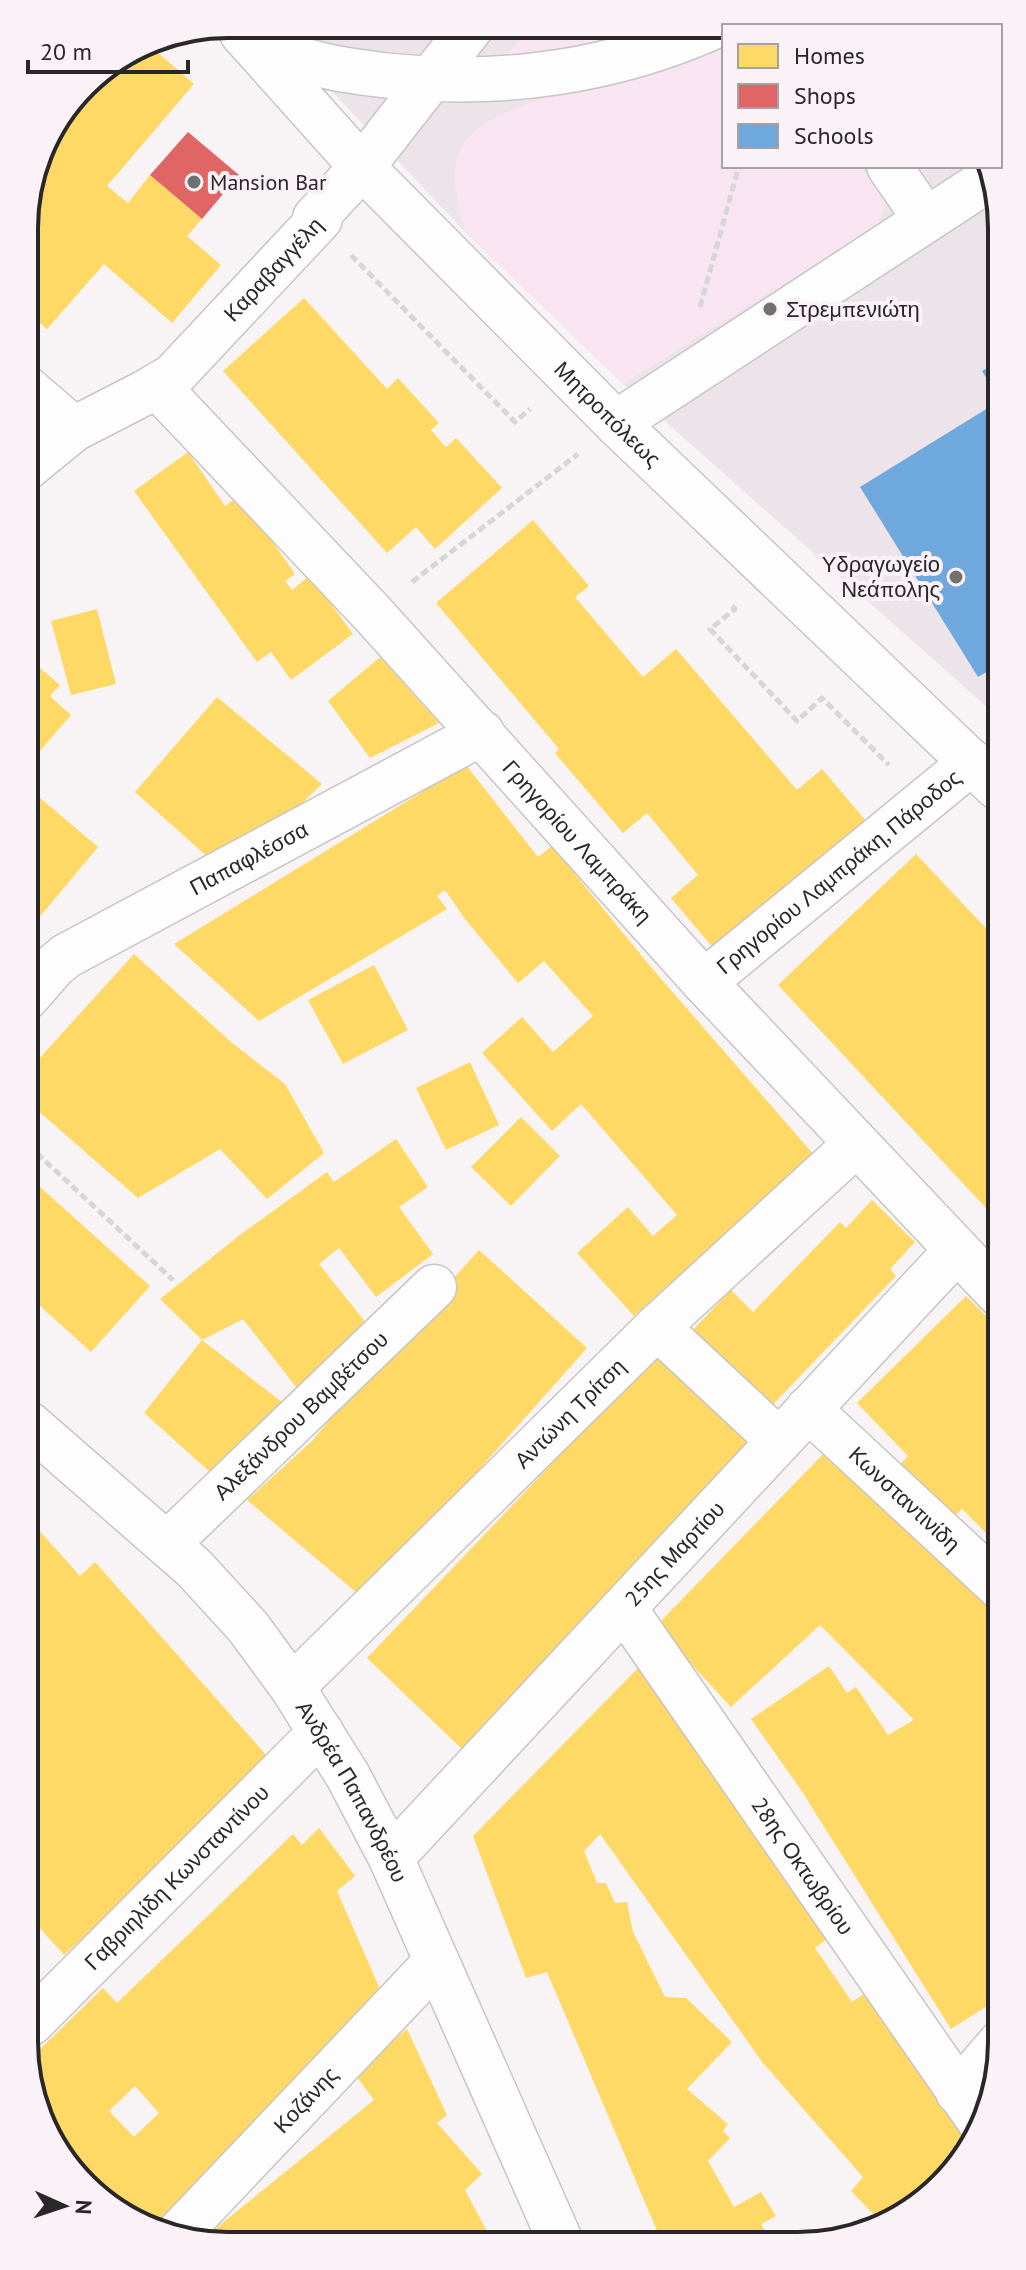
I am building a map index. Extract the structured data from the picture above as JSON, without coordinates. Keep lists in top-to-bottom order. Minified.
{"streets":{"street":["Καραβαγγέλη","Μητροπόλεως","Γρηγορίου Λαμπράκη","Παπαφλέσσα","Γρηγορίου Λαμπράκη, Πάροδος","Αντώνη Τρίτση","Αλεξάνδρου Βαμβέτσου","Κωνσταντινίδη","25ης Μαρτίου","Ανδρέα Παπανδρέου","28ης Οκτωβρίου","Γαβριηλίδη Κωνσταντίνου","Κοζάνης"]},"crossings":[["Καραβαγγέλη","Μητροπόλεως"],["Καραβαγγέλη","Γρηγορίου Λαμπράκη"],["Μητροπόλεως","Γρηγορίου Λαμπράκη, Πάροδος"],["Γρηγορίου Λαμπράκη","Παπαφλέσσα"],["Γρηγορίου Λαμπράκη","Γρηγορίου Λαμπράκη, Πάροδος"],["Γρηγορίου Λαμπράκη","Αντώνη Τρίτση"],["Γρηγορίου Λαμπράκη","25ης Μαρτίου"],["Αντώνη Τρίτση","Ανδρέα Παπανδρέου"],["Αλεξάνδρου Βαμβέτσου","Ανδρέα Παπανδρέου"],["Κωνσταντινίδη","25ης Μαρτίου"],["25ης Μαρτίου","Ανδρέα Παπανδρέου"],["25ης Μαρτίου","28ης Οκτωβρίου"],["Ανδρέα Παπανδρέου","Γαβριηλίδη Κωνσταντίνου"],["Ανδρέα Παπανδρέου","Κοζάνης"]],"places":["Mansion Bar","Στρεμπενιώτη","Υδραγωγείο Νεάπολης"],"legend":["Homes","Shops","Schools"],"scale_bar":"20 m","north":"right"}
